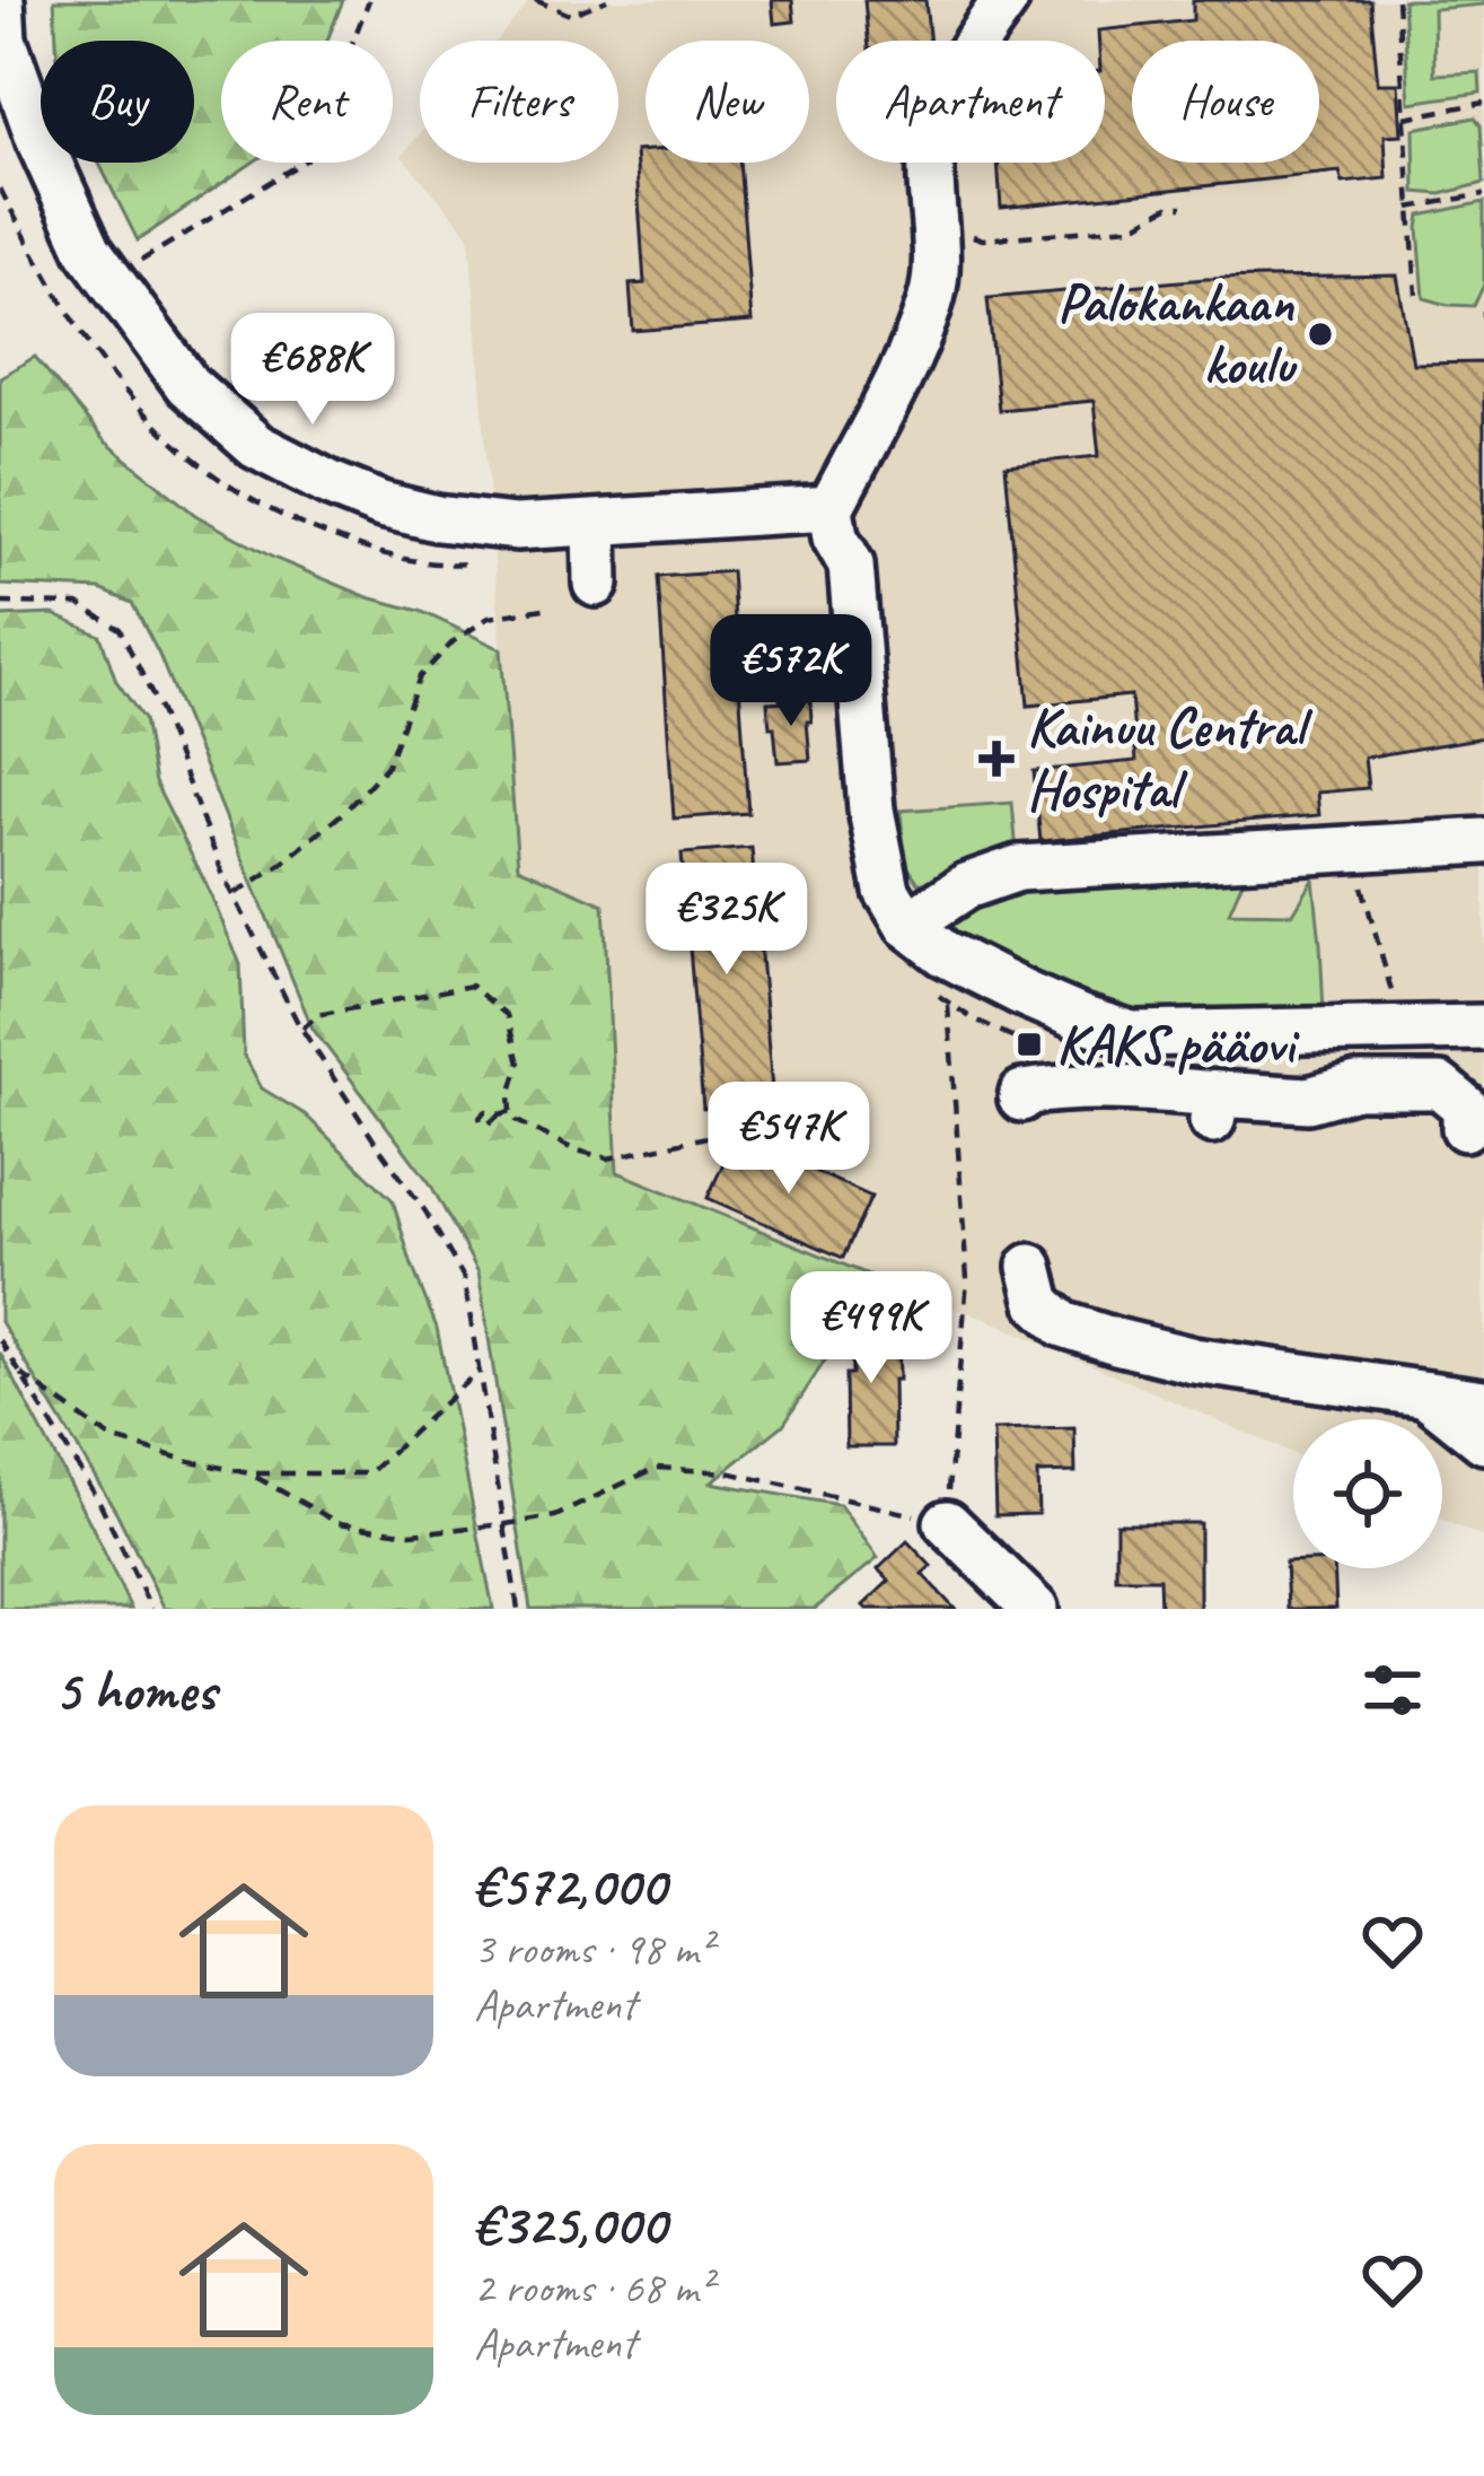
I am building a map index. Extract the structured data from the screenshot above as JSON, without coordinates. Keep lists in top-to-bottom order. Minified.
{"places":{"other":["Palokankaan koulu"],"health":["Kainuu Central Hospital"],"transit":["KAKS pääovi"]},"page":{"chip":["Buy","Rent","Filters","New","Apartment","House"],"price":["€688K","€572K","€325K","€547K","€499K"],"heading":"5 homes","list":[{"name":"€572,000","note":"3 rooms · 98 m² · Apartment"},{"name":"€325,000","note":"2 rooms · 68 m² · Apartment"}]}}
